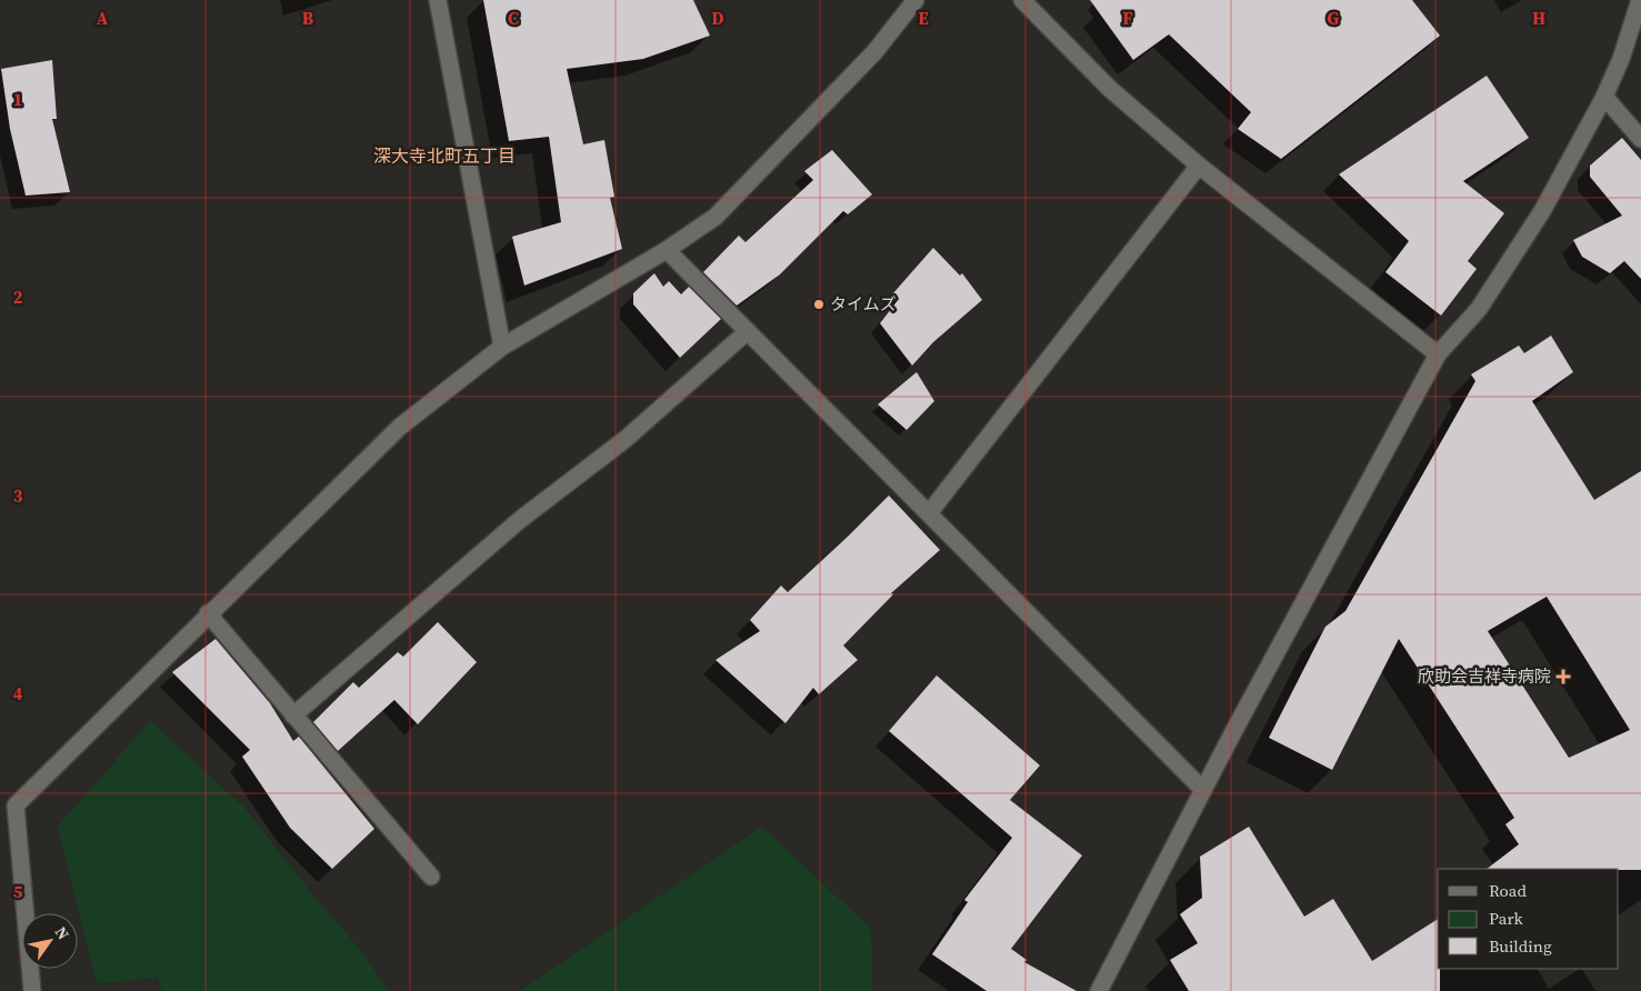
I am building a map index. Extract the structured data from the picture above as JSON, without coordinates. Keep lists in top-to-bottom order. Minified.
{"districts":["深大寺北町五丁目"],"places":{"other":["タイムズ"],"health":["欣助会吉祥寺病院"]},"legend":["Road","Park","Building"],"north":"top right","grid":{"columns":["A","B","C","D","E","F","G","H"],"rows":["1","2","3","4","5"]}}
